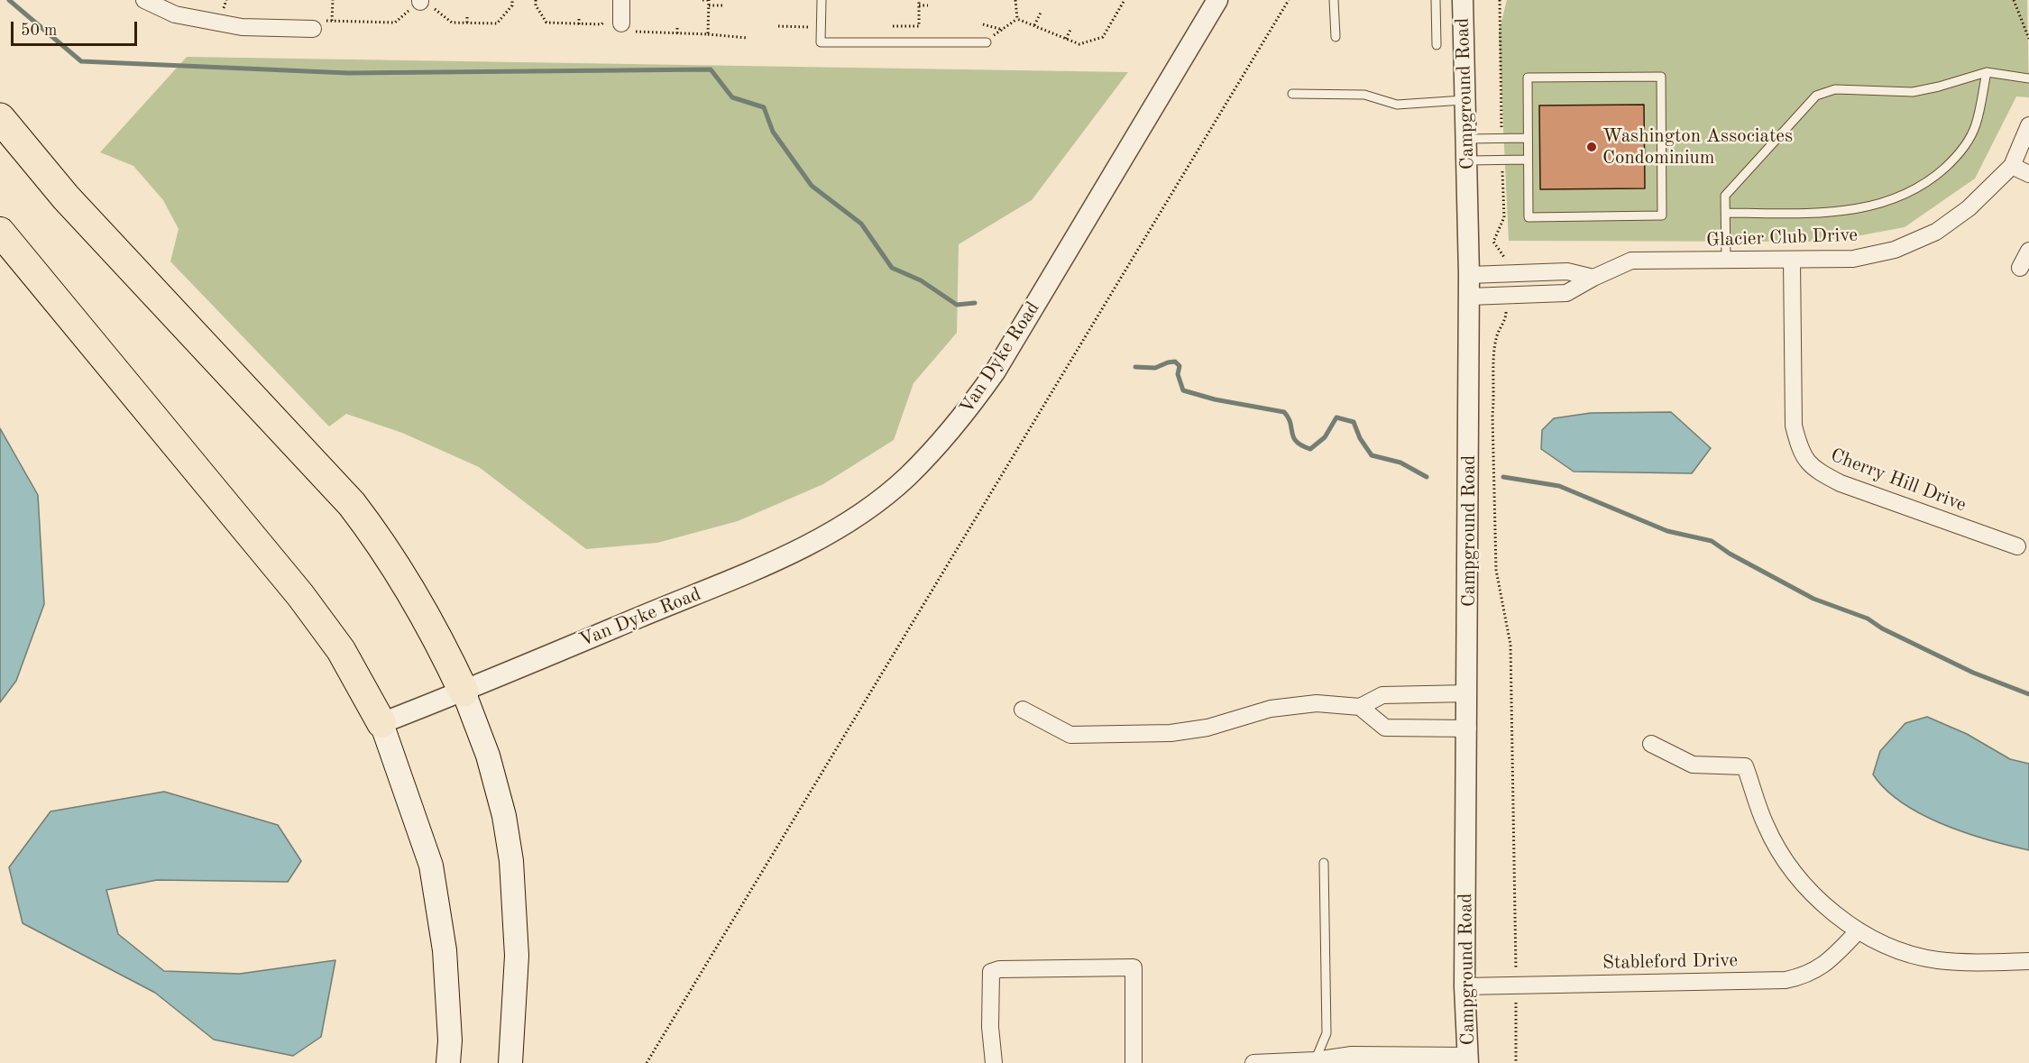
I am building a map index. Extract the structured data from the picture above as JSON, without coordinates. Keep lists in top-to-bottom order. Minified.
{"streets":{"street":["Campground Road","Glacier Club Drive","Van Dyke Road","Cherry Hill Drive","Stableford Drive"]},"crossings":[["Campground Road","Glacier Club Drive"],["Campground Road","Stableford Drive"],["Glacier Club Drive","Cherry Hill Drive"]],"places":["Washington Associates Condominium"],"scale_bar":"50 m"}
